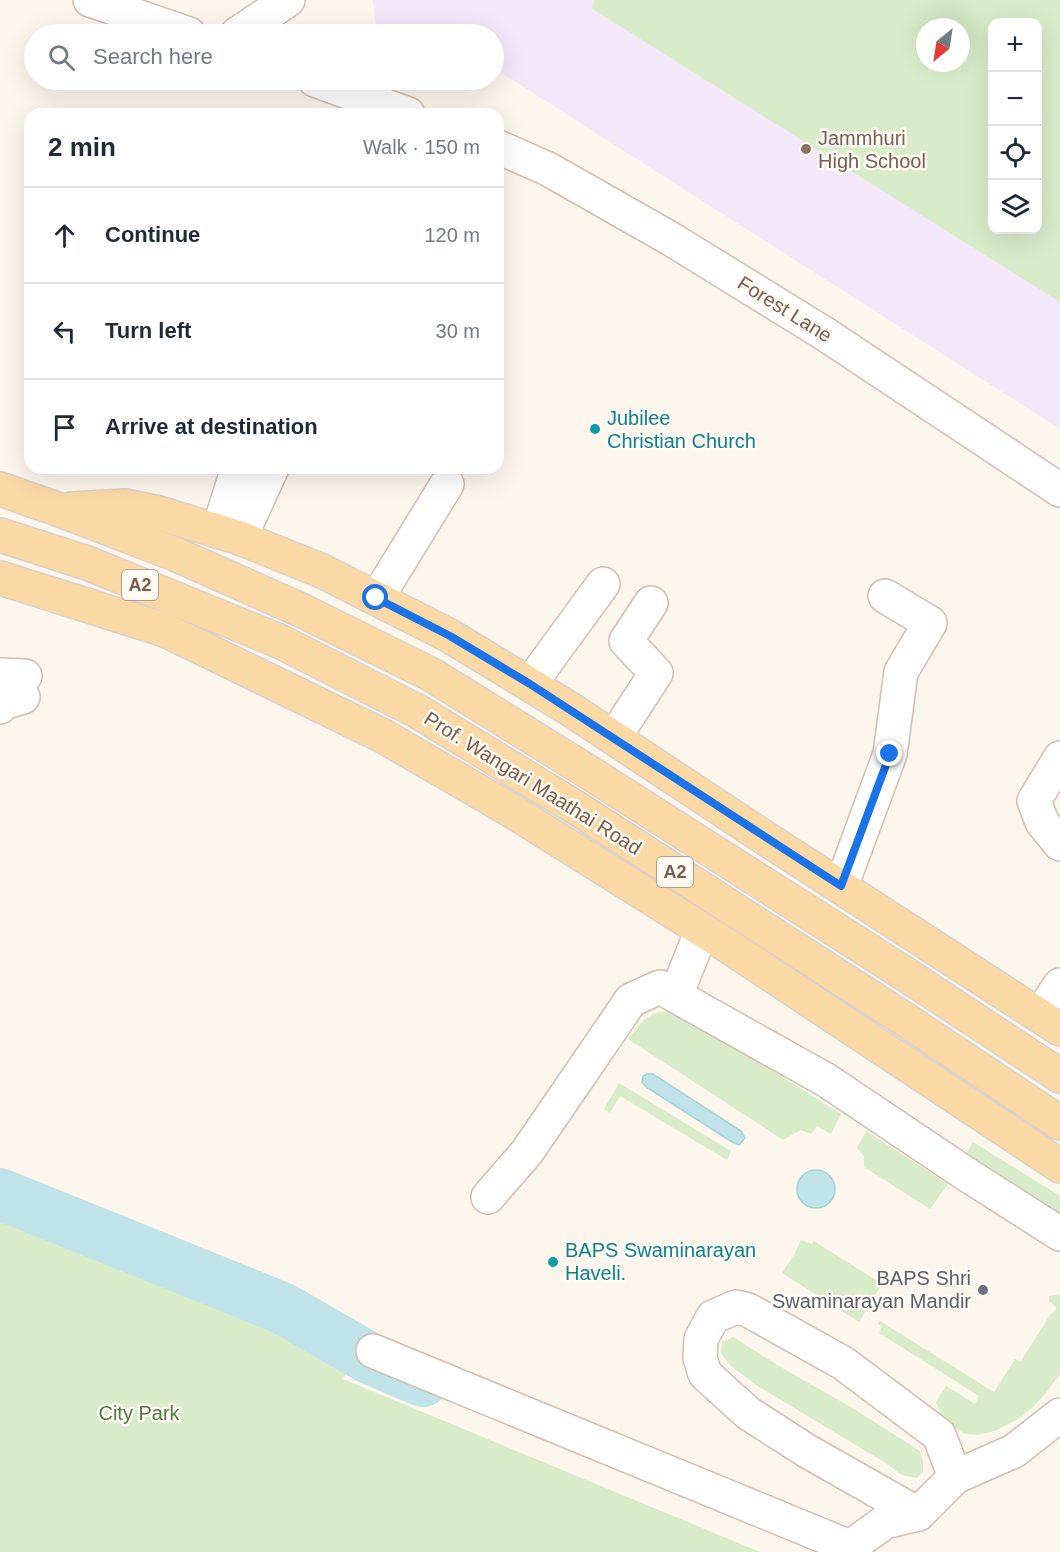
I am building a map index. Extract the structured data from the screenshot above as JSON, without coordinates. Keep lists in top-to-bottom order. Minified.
{"streets":{"main road":["A2","Prof. Wangari Maathai Road"],"street":["Forest Lane"]},"parks":["City Park"],"places":["Jammhuri High School","Jubilee Christian Church","BAPS Swaminarayan Haveli.","BAPS Shri Swaminarayan Mandir"],"north":"bottom left","page":{"map_buttons":["+","−"],"search":"Search here","heading":["2 min","Walk · 150 m"],"list":[["Continue","120 m"],["Turn left","30 m"],"Arrive at destination"]}}
